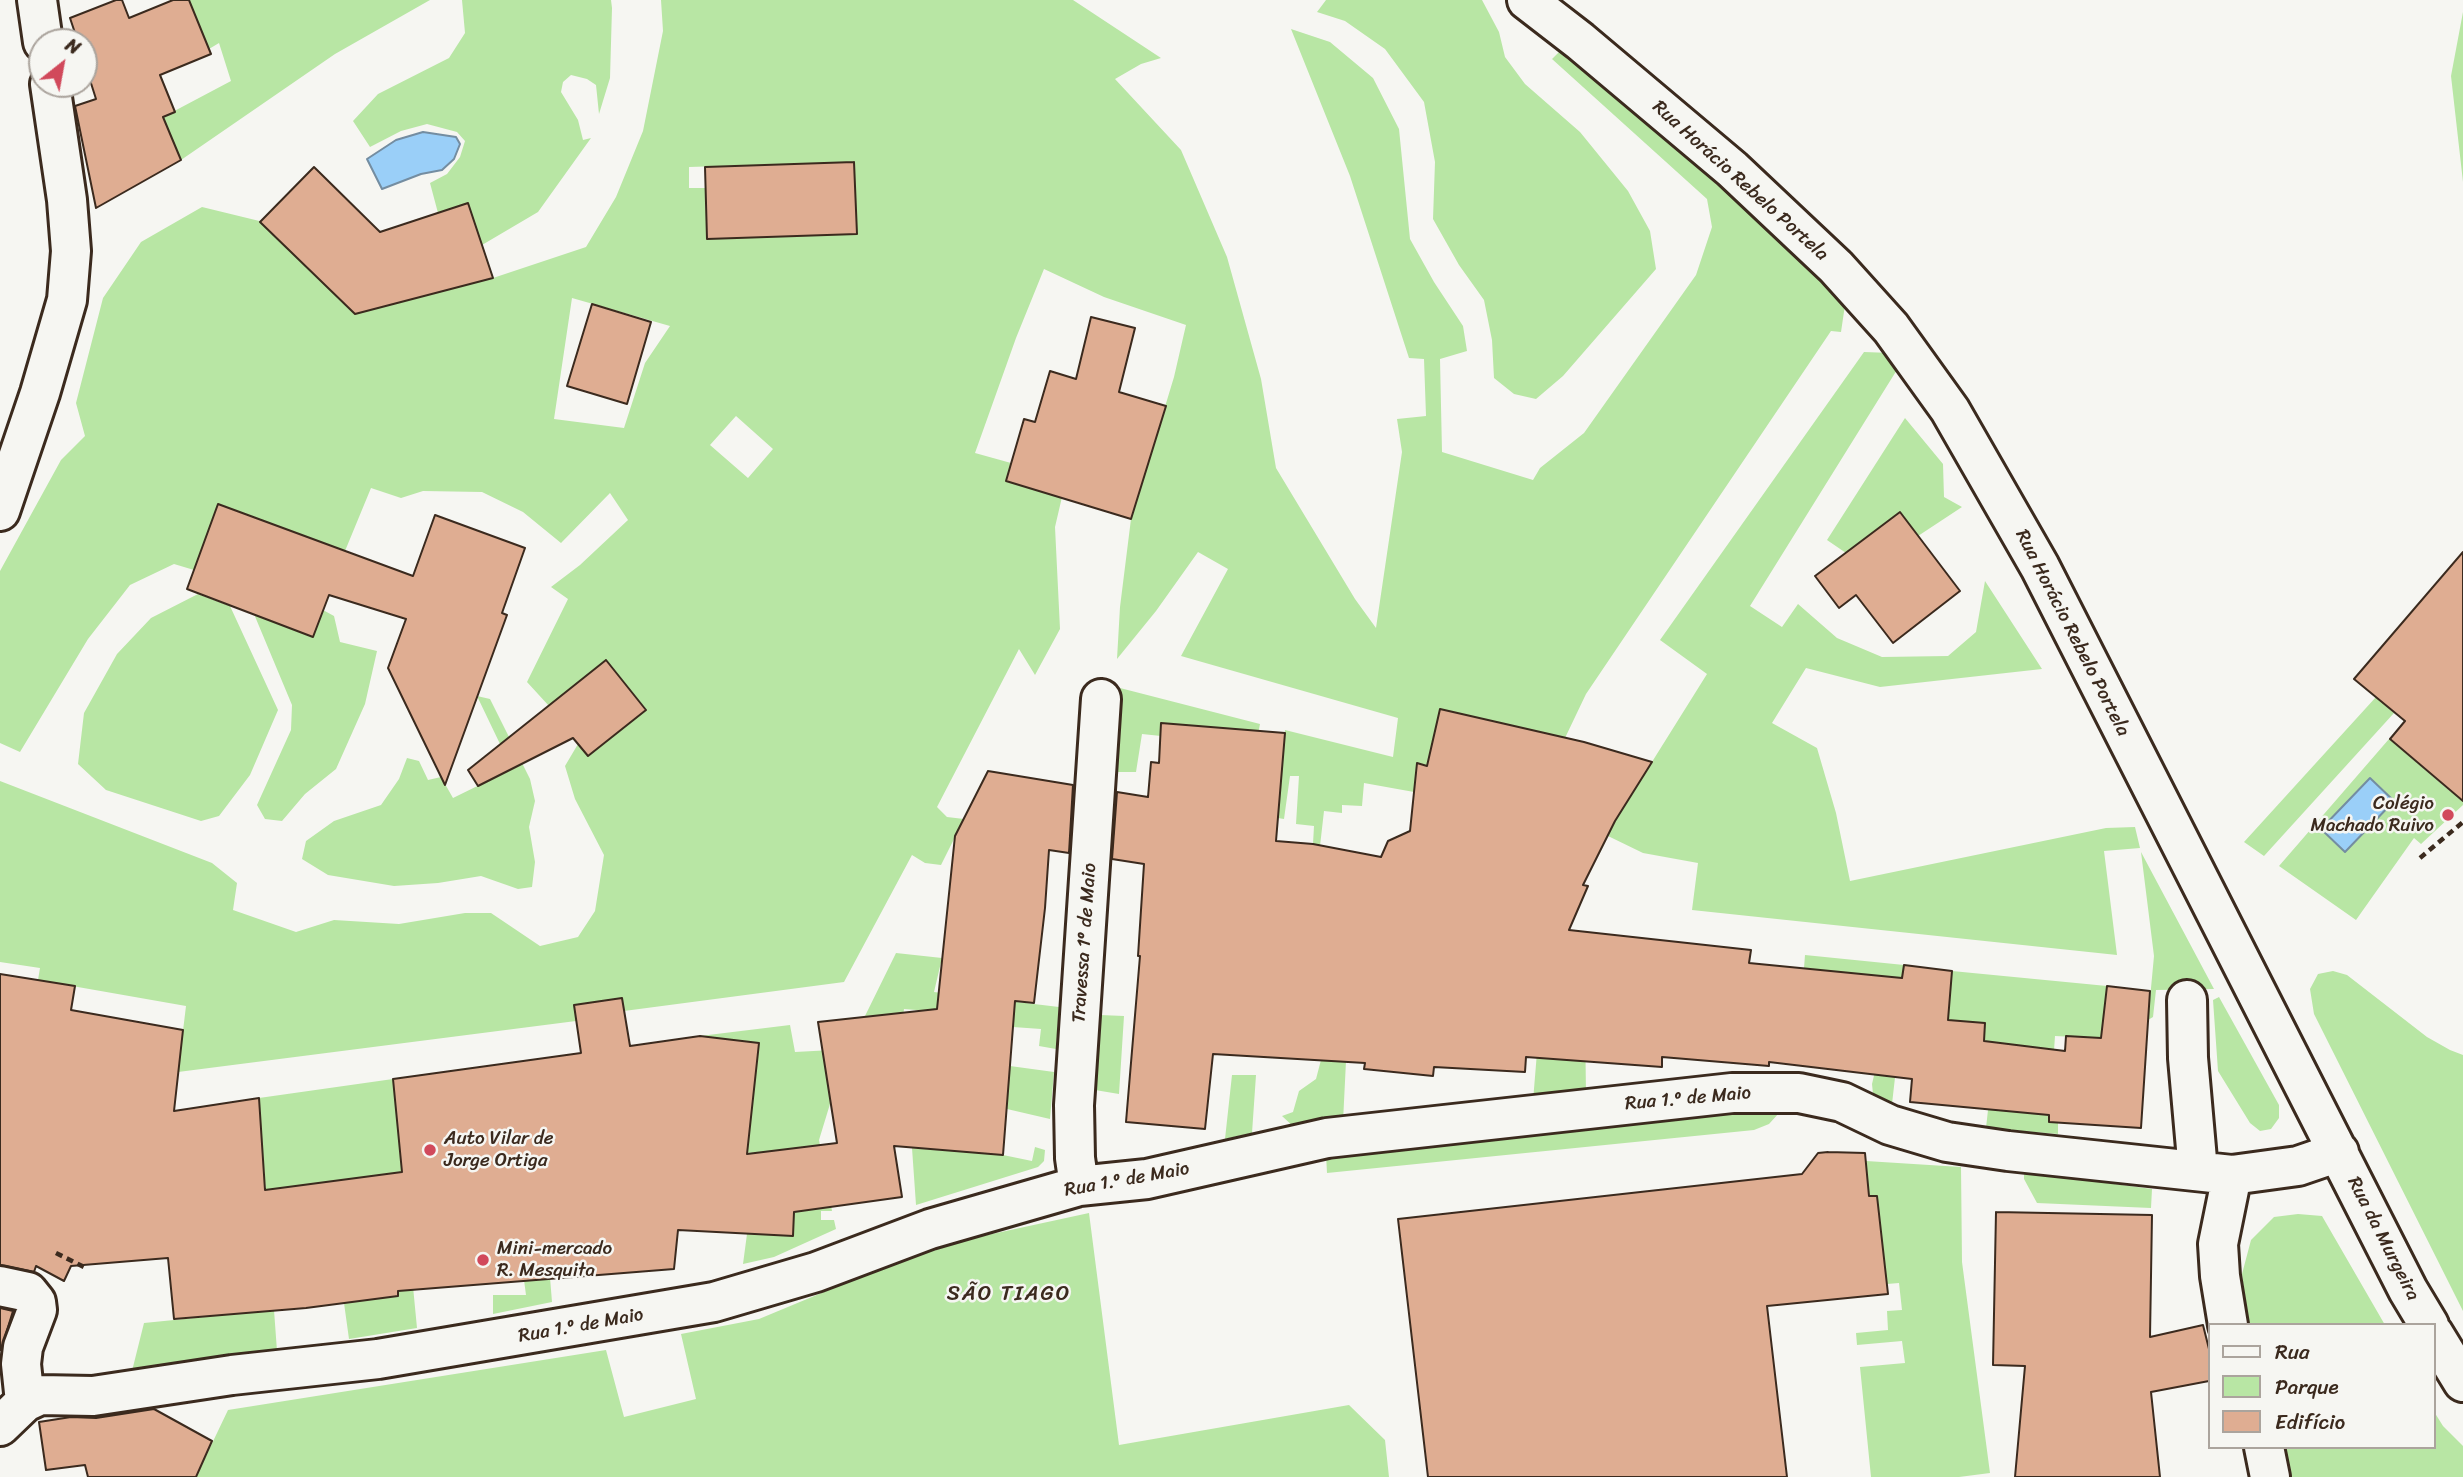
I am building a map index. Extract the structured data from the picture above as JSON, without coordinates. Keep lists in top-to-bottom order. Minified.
{"streets":{"street":["Rua Horácio Rebelo Portela","Travessa 1º de Maio","Rua 1.º de Maio","Rua da Murgeira"]},"crossings":[["Rua Horácio Rebelo Portela","Rua da Murgeira"],["Travessa 1º de Maio","Rua 1.º de Maio"]],"districts":["SÃO TIAGO"],"places":["Colégio Machado Ruivo","Auto Vilar de Jorge Ortiga","Mini-mercado R. Mesquita"],"legend":["Rua","Parque","Edifício"],"north":"top right"}
